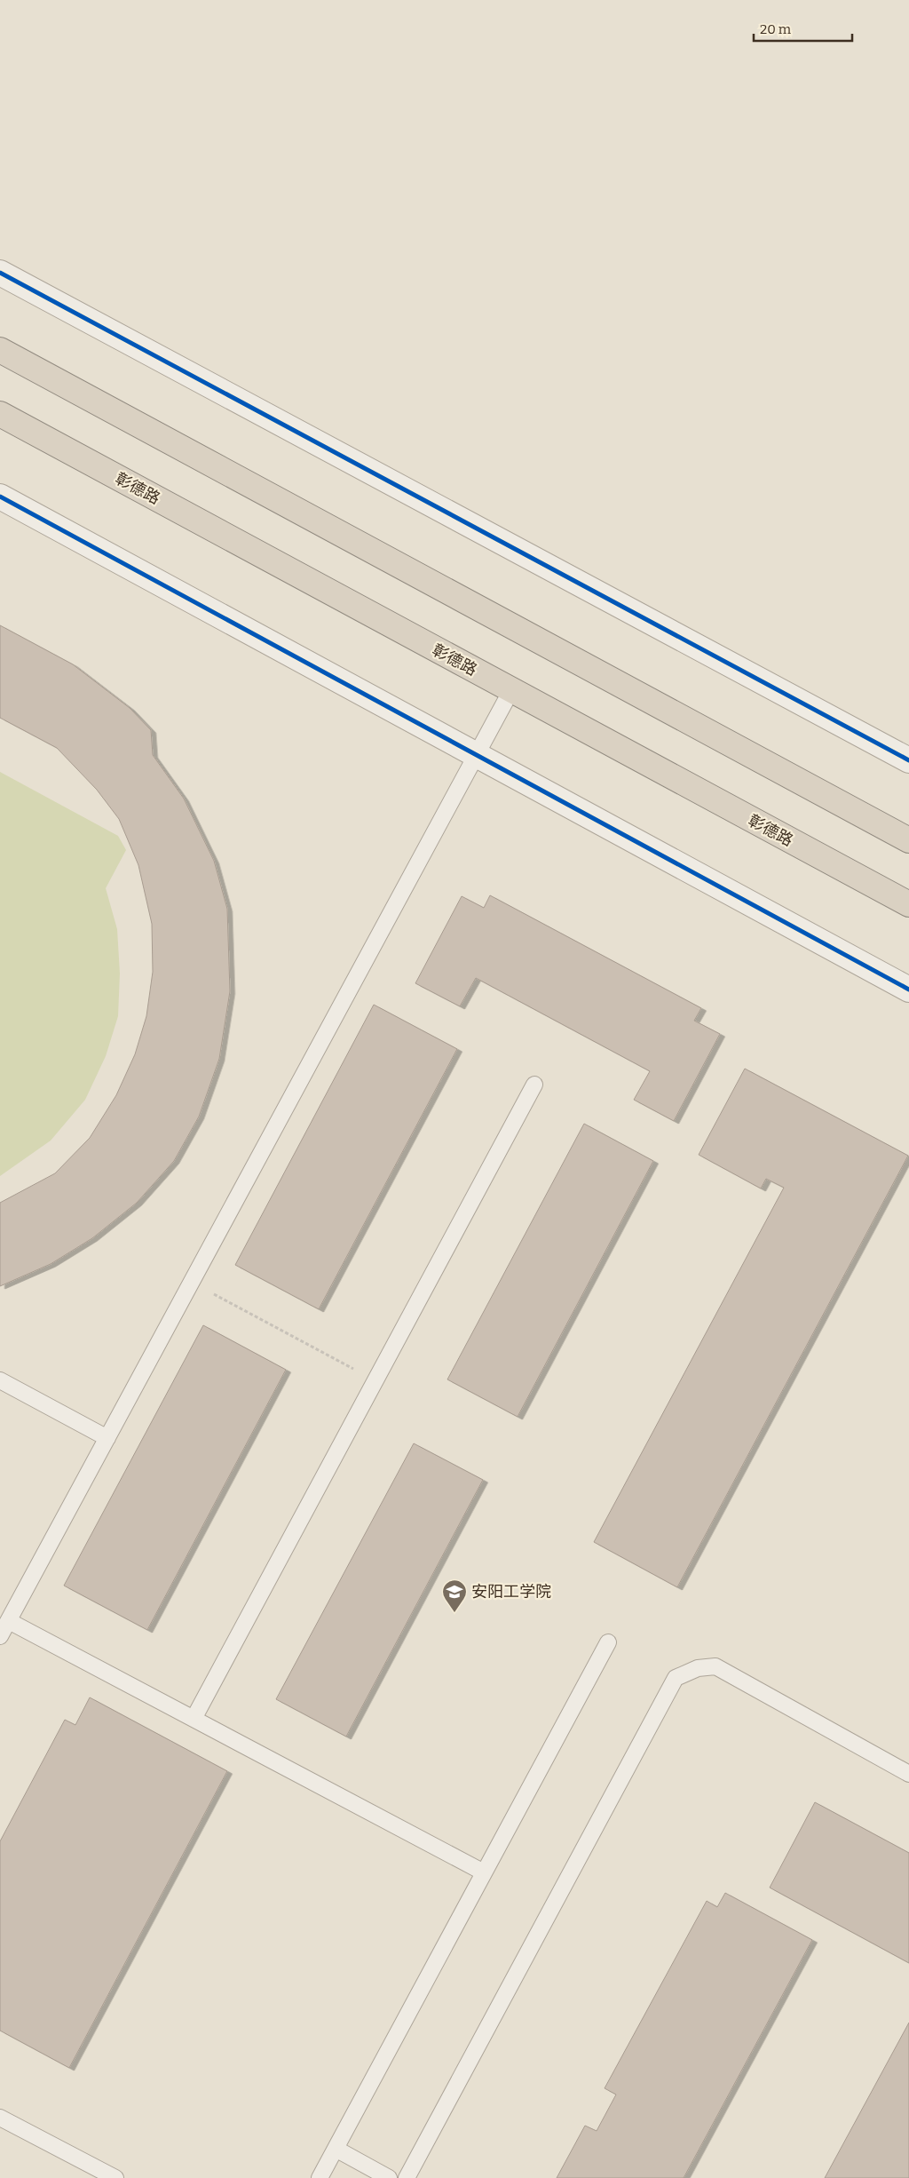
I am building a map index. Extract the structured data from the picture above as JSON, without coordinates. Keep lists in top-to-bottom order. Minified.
{"streets":{"highway":["彰德路"]},"places":{"school or university":["安阳工学院"]},"scale_bar":"20 m"}
